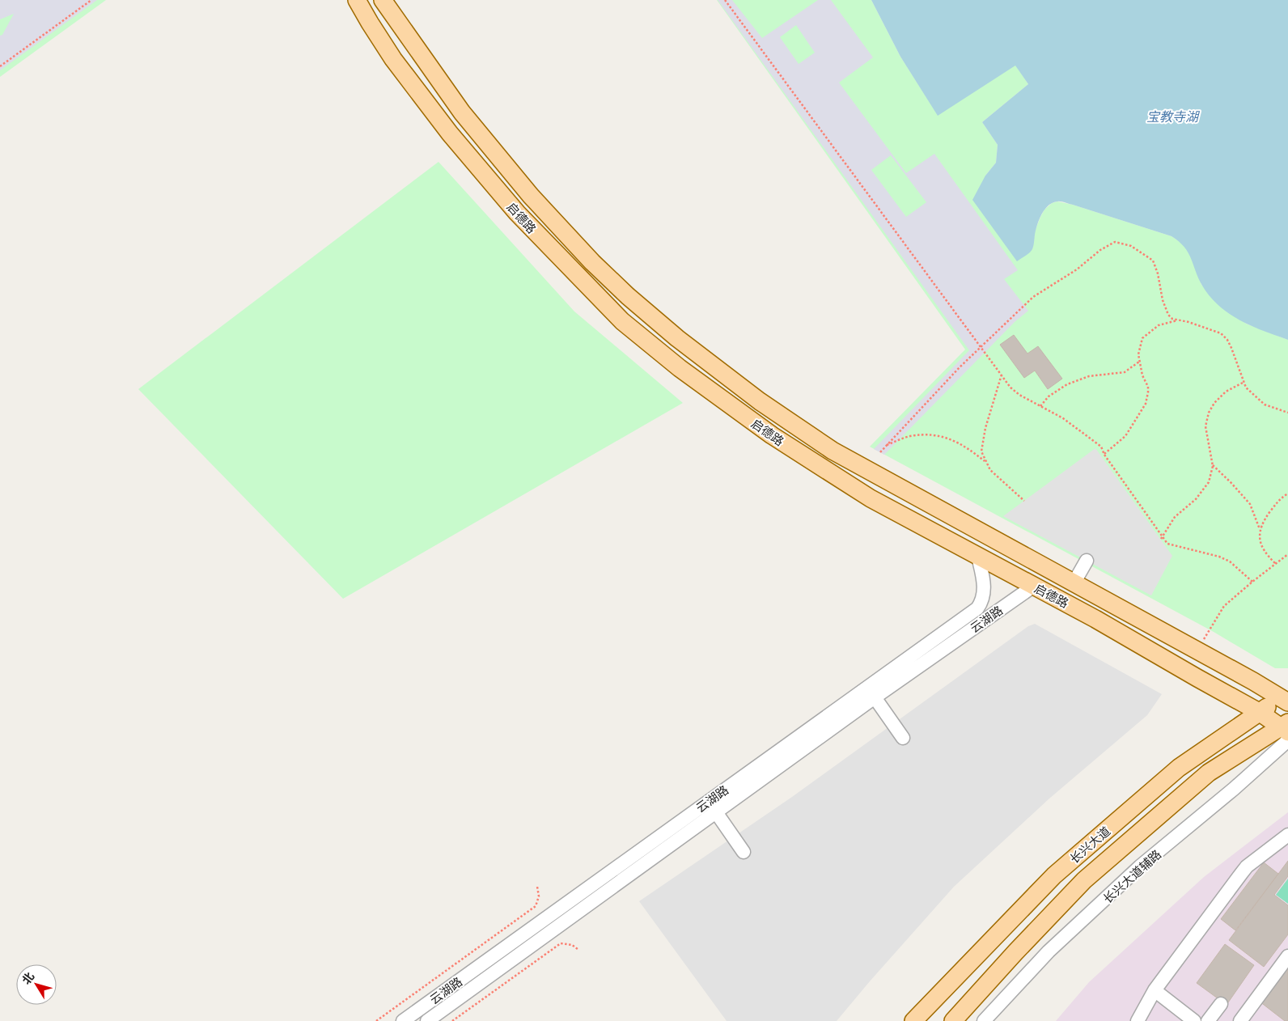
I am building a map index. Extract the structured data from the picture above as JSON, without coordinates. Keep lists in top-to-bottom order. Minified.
{"streets":{"main road":["启德路","长兴大道"],"street":["云湖路","长兴大道辅路"]},"crossings":[["启德路","云湖路"],["启德路","长兴大道"],["启德路","长兴大道辅路"],["长兴大道","长兴大道辅路"]],"water":["宝教寺湖"],"north":"top left"}
